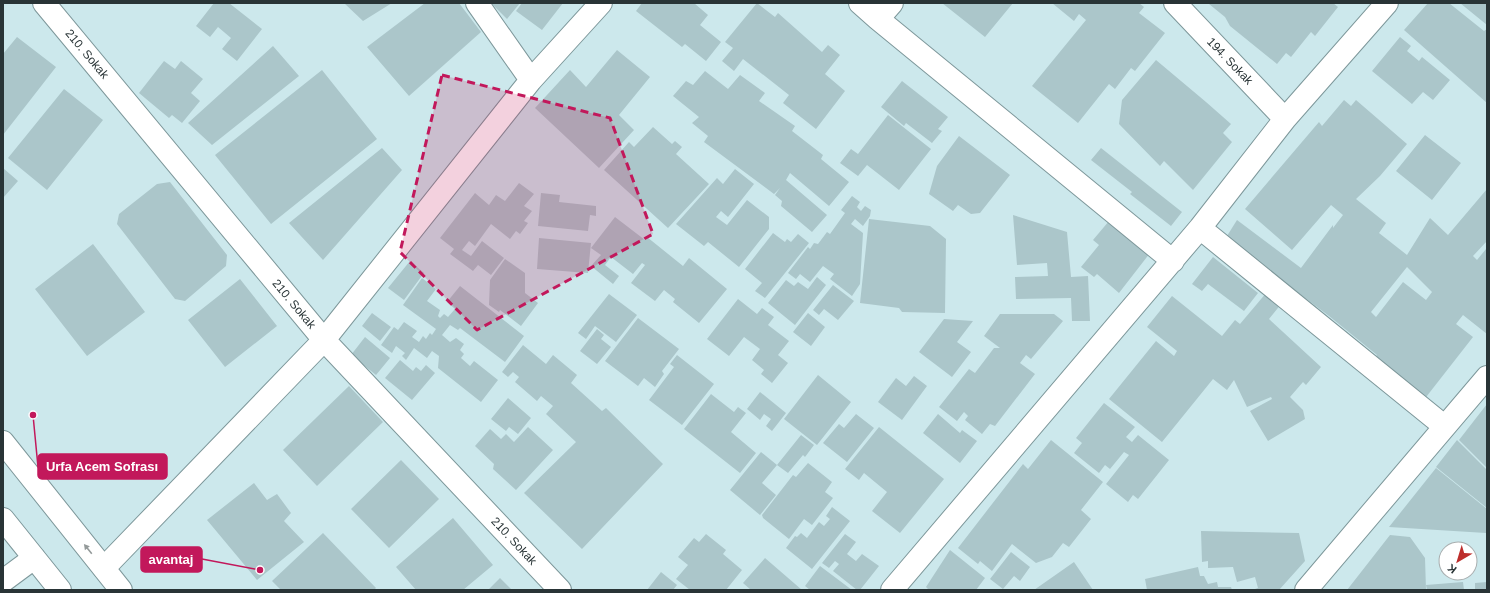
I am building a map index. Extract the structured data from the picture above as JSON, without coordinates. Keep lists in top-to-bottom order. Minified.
{"streets":{"main road":["210. Sokak","194. Sokak"]},"places":["Urfa Acem Sofrası","avantaj"],"north":"bottom left"}
